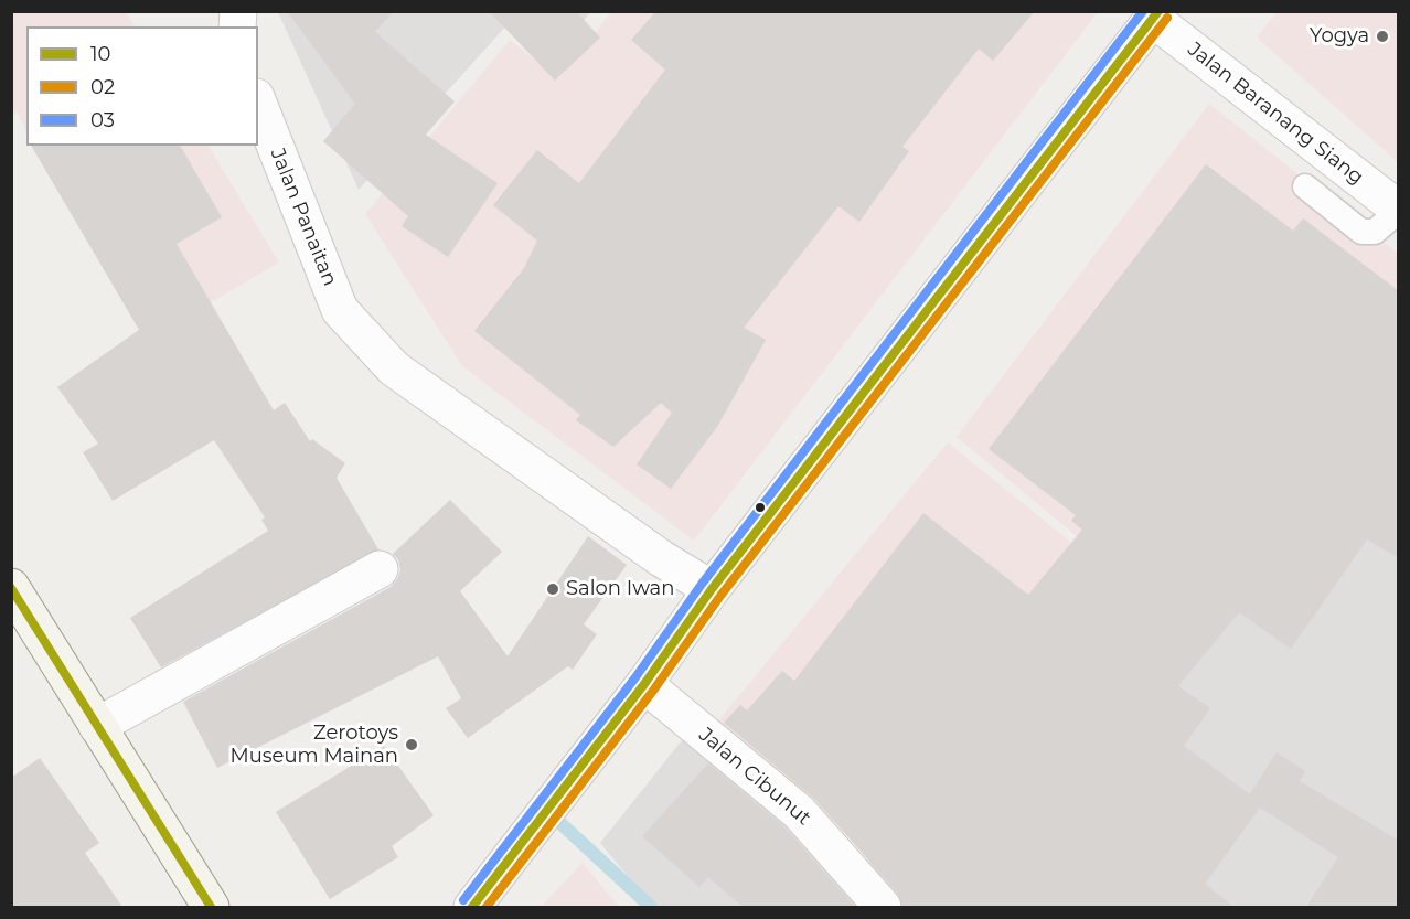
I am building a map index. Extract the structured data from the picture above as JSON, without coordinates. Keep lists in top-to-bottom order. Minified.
{"streets":{"street":["Jalan Baranang Siang","Jalan Panaitan","Jalan Cibunut"]},"places":["Yogya","Salon Iwan","Zerotoys Museum Mainan"],"lines":["transit line 10","transit line 03","transit line 02"],"legend":["10","02","03"]}
